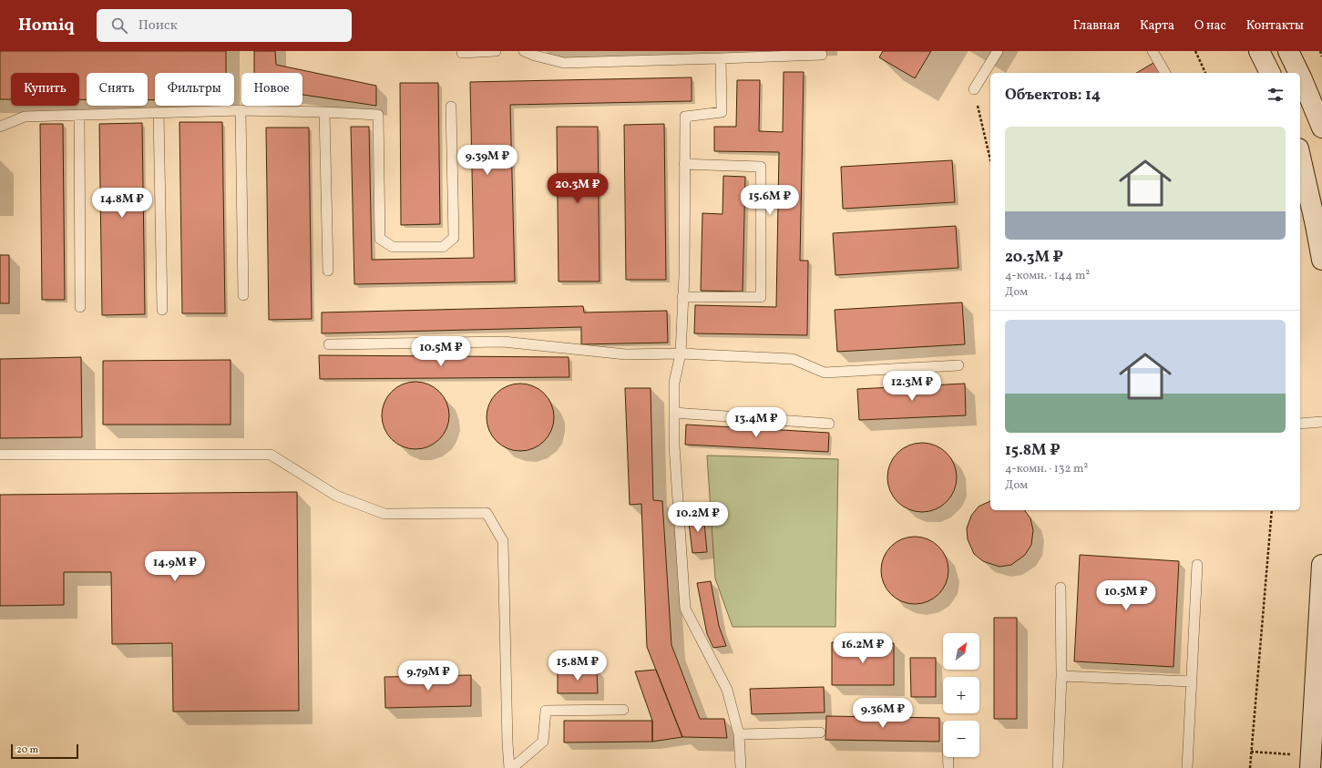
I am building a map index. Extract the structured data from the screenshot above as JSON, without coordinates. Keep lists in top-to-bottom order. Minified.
{"scale_bar":"20 m","north":"top right","page":{"header":"Homiq","search":"Поиск","nav":["Главная","Карта","О нас","Контакты"],"chip":["Купить","Снять","Фильтры","Новое"],"heading":"Объектов: 14","list":[{"name":"20.3M ₽","note":"4-комн. · 144 m² · Дом"},{"name":"15.8M ₽","note":"4-комн. · 132 m² · Дом"}],"price":["9.39M ₽","20.3M ₽","15.6M ₽","14.8M ₽","10.5M ₽","12.3M ₽","13.4M ₽","10.2M ₽","14.9M ₽","10.5M ₽","16.2M ₽","15.8M ₽","9.79M ₽","9.36M ₽"],"map_buttons":["+","−"],"scale":"20 m"}}
